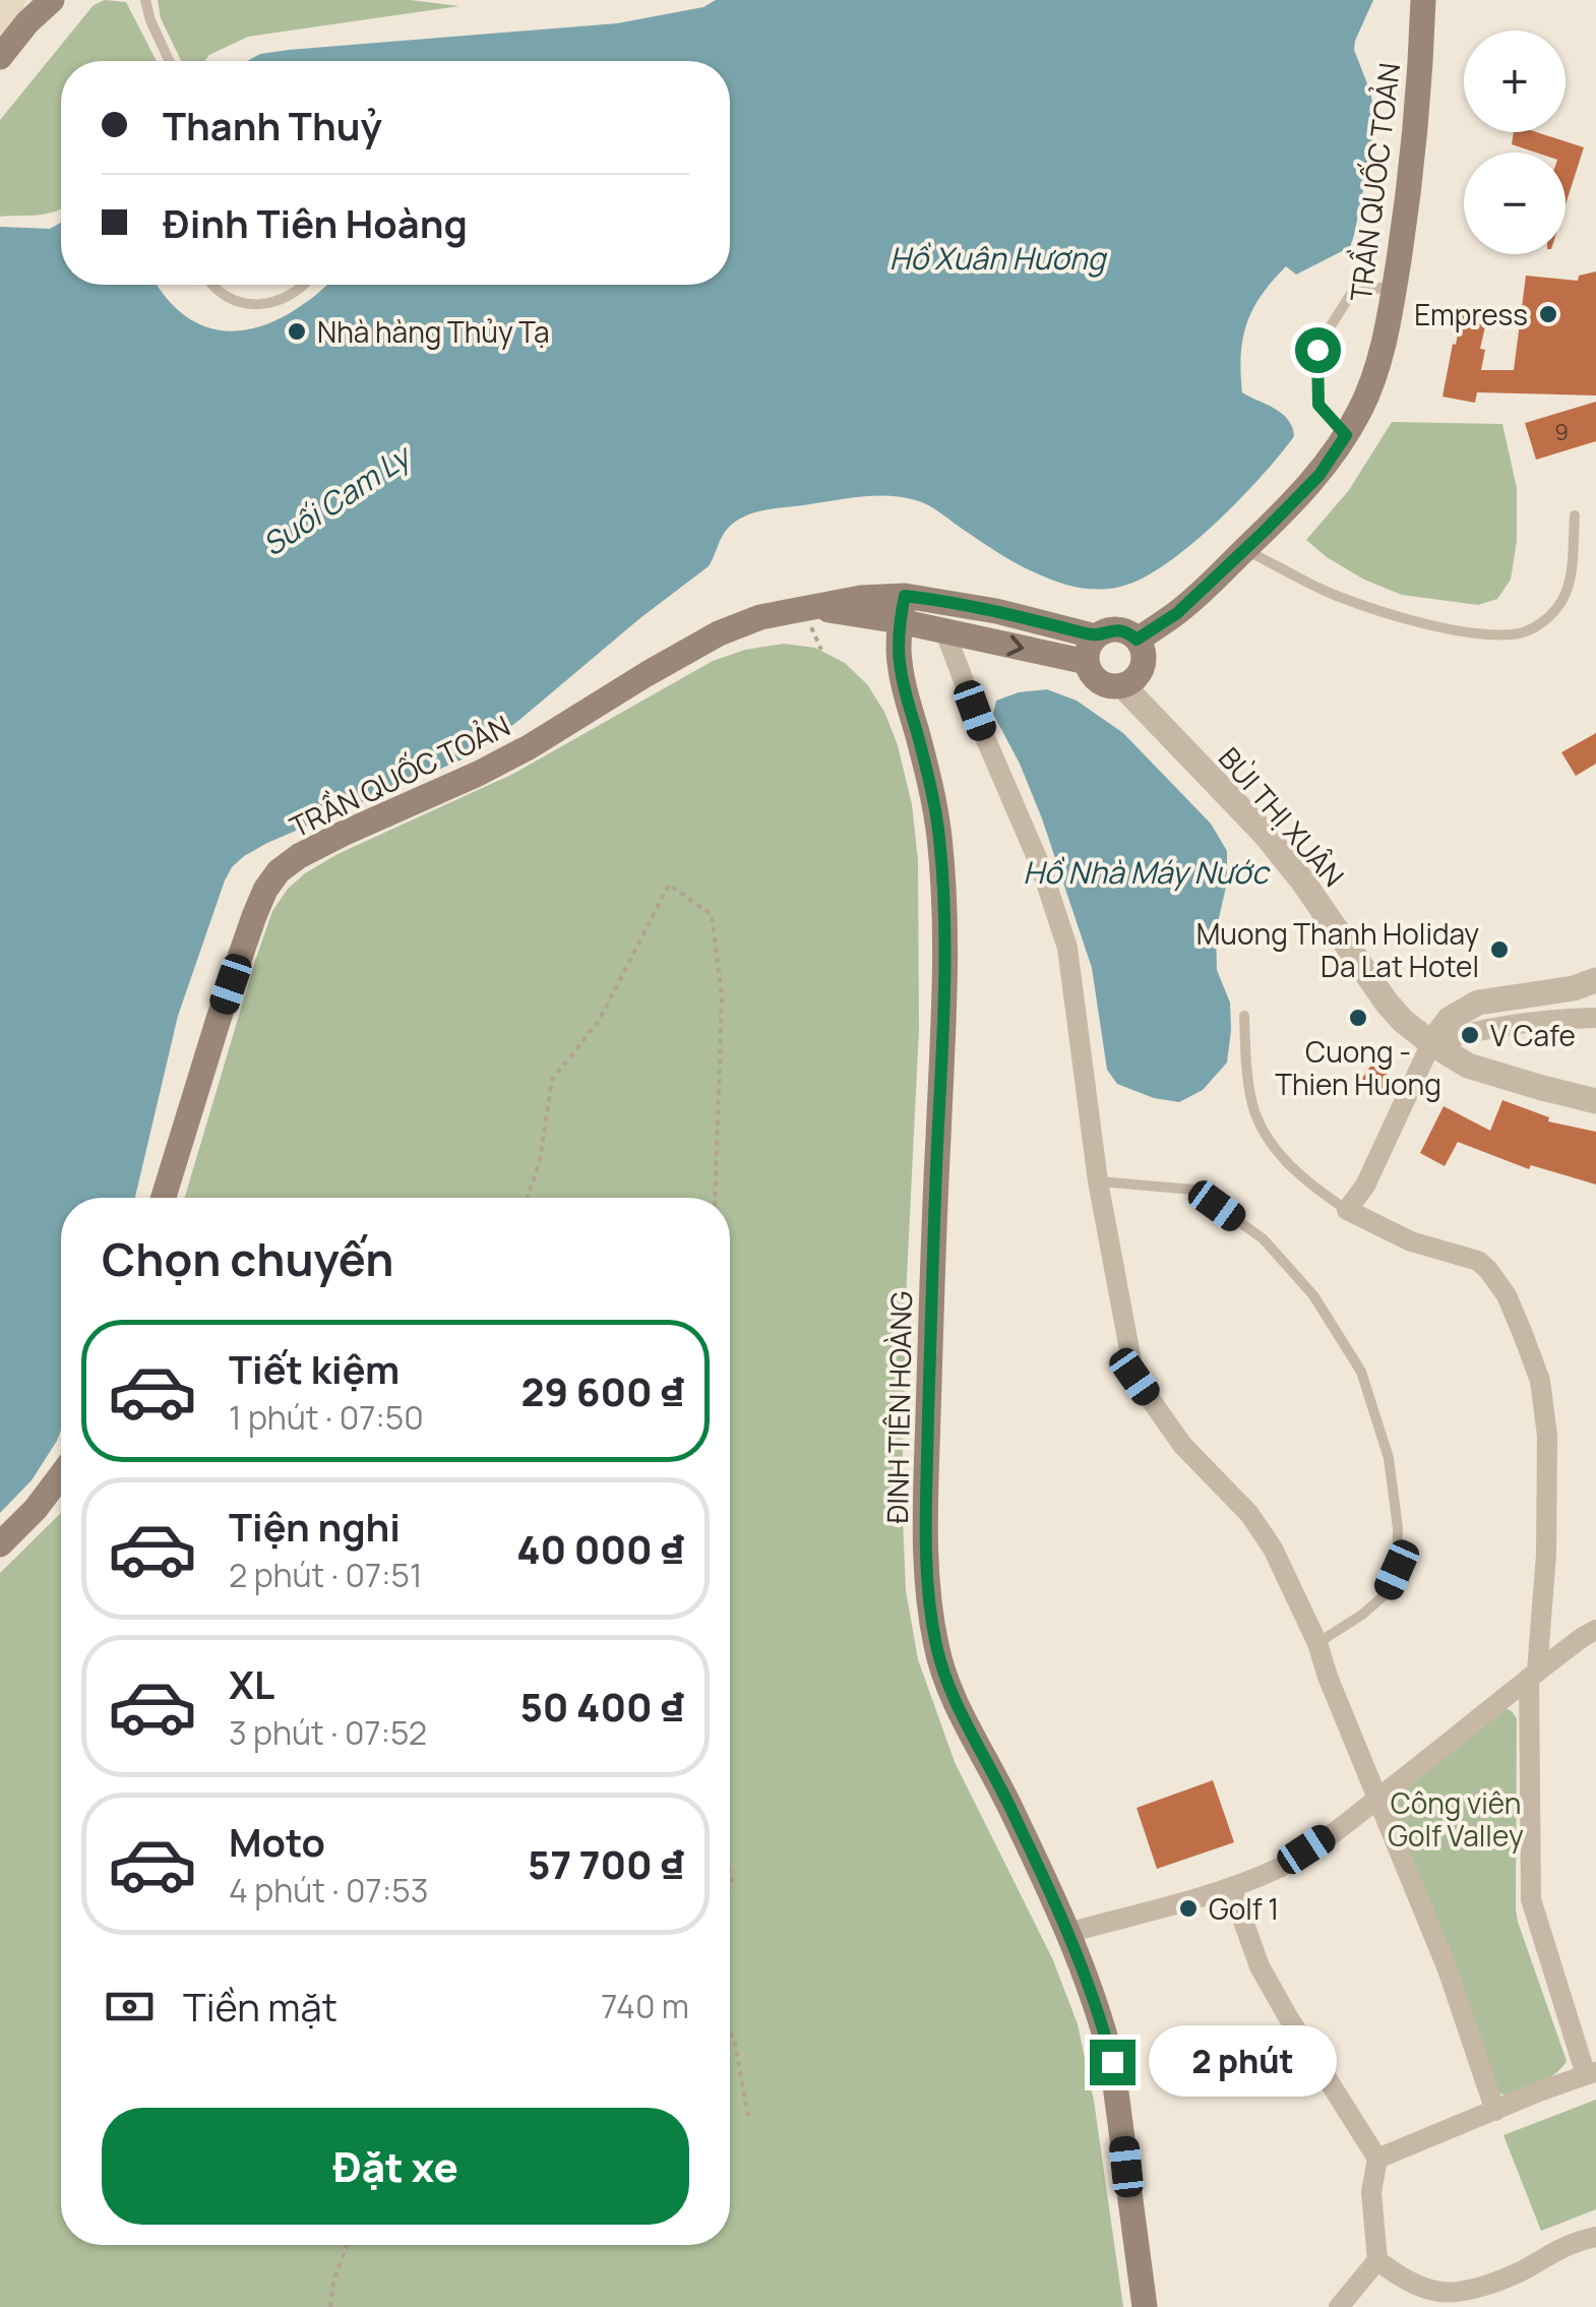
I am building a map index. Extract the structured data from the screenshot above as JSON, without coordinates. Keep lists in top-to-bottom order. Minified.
{"streets":{"main road":["TRẦN QUỐC TOẢN","ĐINH TIÊN HOÀNG"],"street":["BÙI THỊ XUÂN"]},"crossings":[["TRẦN QUỐC TOẢN","BÙI THỊ XUÂN"],["TRẦN QUỐC TOẢN","ĐINH TIÊN HOÀNG"]],"water":["Hồ Xuân Hương","Suối Cam Ly","Hồ Nhà Máy Nước"],"parks":["Công viên Golf Valley"],"places":["Empress","Nhà hàng Thủy Tạ","Muong Thanh Holiday Da Lat Hotel","Cuong - Thien Huong","V Cafe","Golf 1"],"house_numbers":["9"],"page":{"map_buttons":["+","−"],"banner":["Thanh Thuỷ","Đinh Tiên Hoàng"],"heading":"Chọn chuyến","list":[{"name":"Tiết kiệm","note":"1 phút · 07:50","value":"29 600 ₫"},{"name":"Tiện nghi","note":"2 phút · 07:51","value":"40 000 ₫"},{"name":"XL","note":"3 phút · 07:52","value":"50 400 ₫"},{"name":"Moto","note":"4 phút · 07:53","value":"57 700 ₫"}],"pay":["Tiền mặt","740 m"],"bubble":"2 phút","buttons":"Đặt xe"}}
